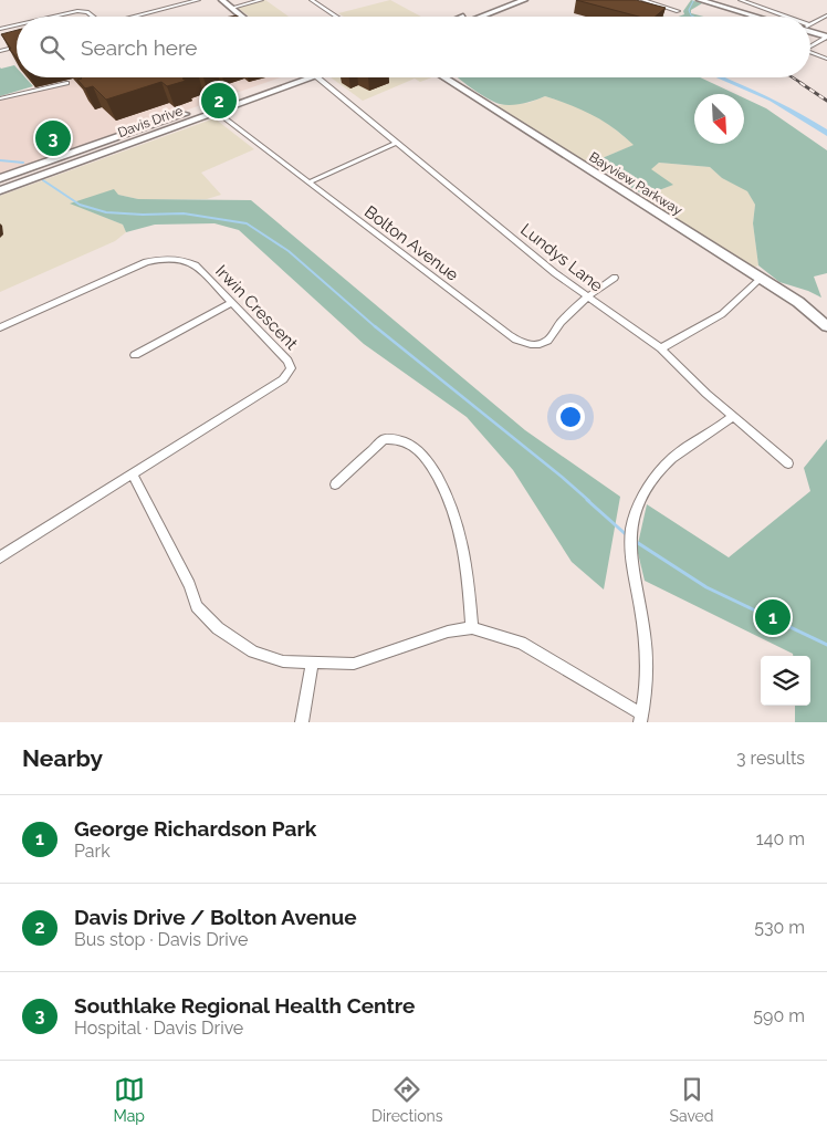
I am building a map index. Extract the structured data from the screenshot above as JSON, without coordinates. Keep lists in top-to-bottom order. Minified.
{"streets":{"main road":["Davis Drive"],"street":["Bayview Parkway","Bolton Avenue","Lundys Lane","Irwin Crescent"]},"crossings":[["Davis Drive","Bolton Avenue"],["Bolton Avenue","Lundys Lane"]],"north":"bottom right","page":{"search":"Search here","pins":["2","3","1"],"heading":["Nearby","3 results"],"list":[{"mark":"1","name":"George Richardson Park","note":"Park","value":"140 m"},{"mark":"2","name":"Davis Drive / Bolton Avenue","note":"Bus stop · Davis Drive","value":"530 m"},{"mark":"3","name":"Southlake Regional Health Centre","note":"Hospital · Davis Drive","value":"590 m"}],"nav":["Map","Directions","Saved"]}}
